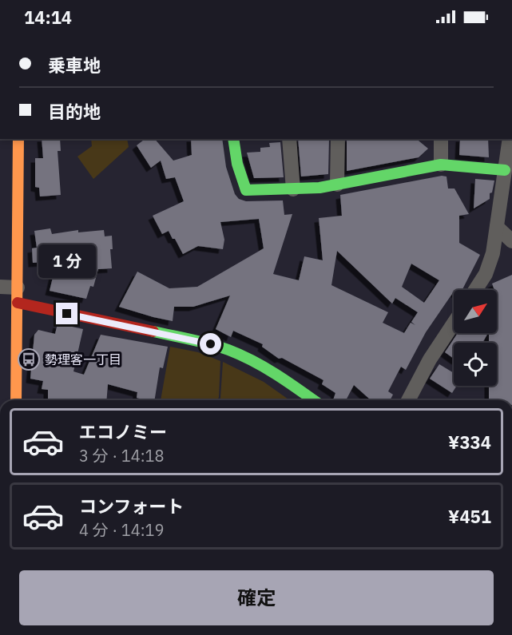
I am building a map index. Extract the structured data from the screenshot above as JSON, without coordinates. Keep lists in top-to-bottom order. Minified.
{"places":{"bus stop":["勢理客一丁目"]},"north":"top right","page":{"status":"14:14","banner":["乗車地","目的地"],"bubble":"1 分","list":[{"name":"エコノミー","note":"3 分 · 14:18","value":"¥334"},{"name":"コンフォート","note":"4 分 · 14:19","value":"¥451"}],"buttons":"確定"}}
